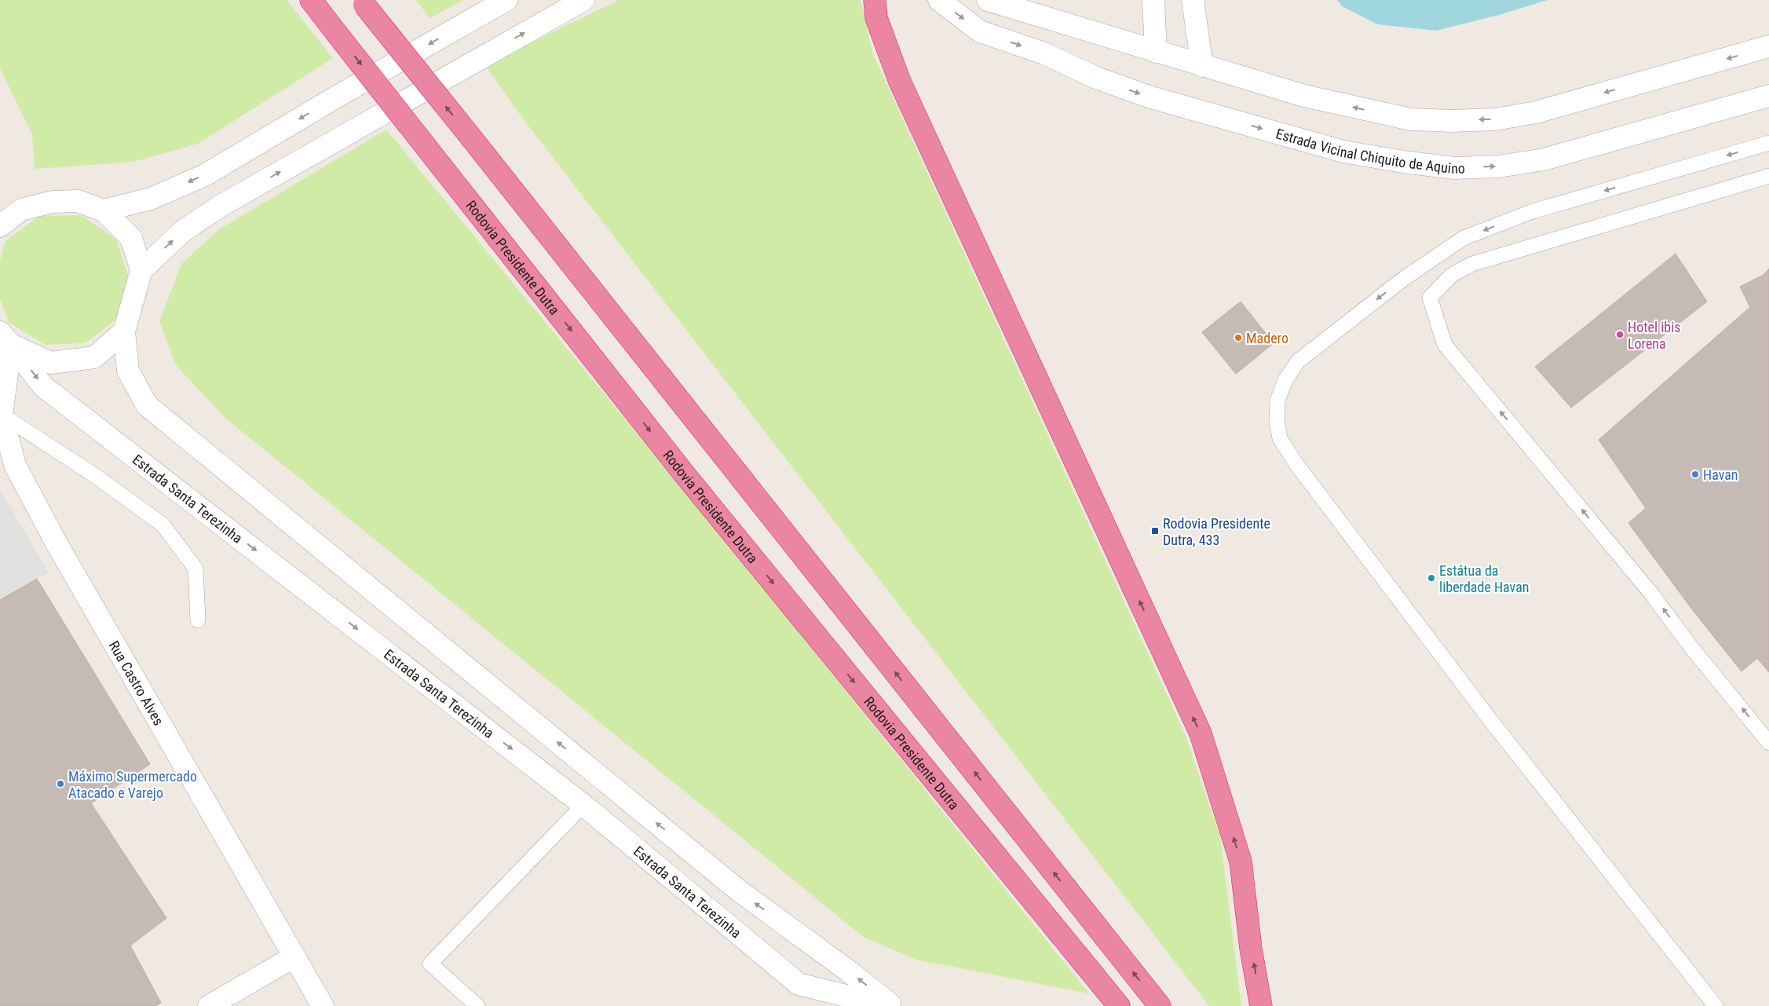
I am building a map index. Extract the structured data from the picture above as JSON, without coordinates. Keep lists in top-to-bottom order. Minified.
{"streets":{"highway":["Rodovia Presidente Dutra"],"street":["Estrada Vicinal Chiquito de Aquino","Estrada Santa Terezinha","Rua Castro Alves"]},"crossings":[["Estrada Santa Terezinha","Rua Castro Alves"]],"places":{"other":["Hotel ibis Lorena","Madero","Havan","Estátua da liberdade Havan","Máximo Supermercado Atacado e Varejo"],"transit":["Rodovia Presidente Dutra, 433"]}}
